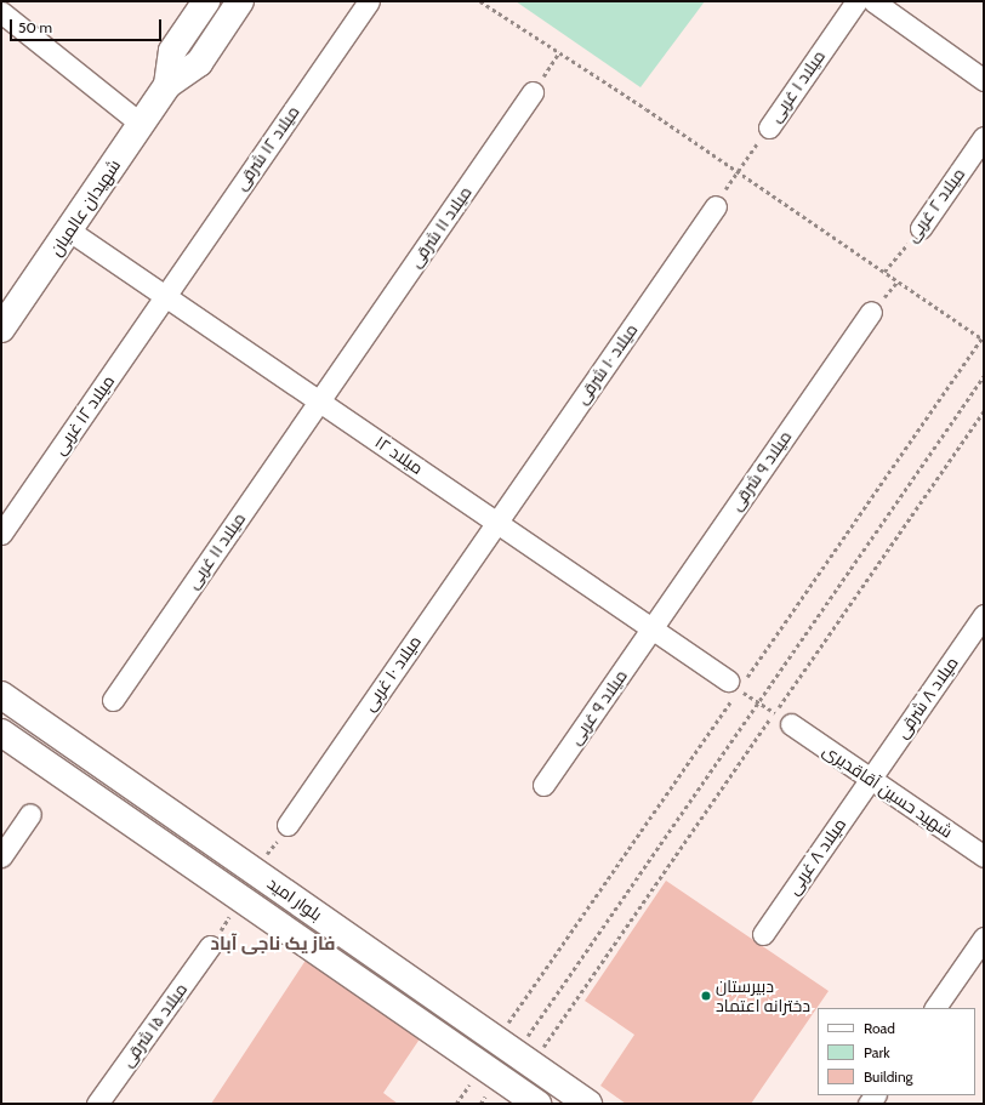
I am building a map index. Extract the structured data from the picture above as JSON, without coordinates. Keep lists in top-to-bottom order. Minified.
{"streets":{"street":["میلاد ۱ غربی","میلاد ۱۲ شرقی","میلاد ۲ غربی","شهیدان عالمیان","میلاد ۱۱ شرقی","میلاد ۱۰ شرقی","میلاد ۱۲ غربی","میلاد ۱۲","میلاد ۹ شرقی","میلاد ۱۱ غربی","میلاد ۱۰ غربی","میلاد ۸ شرقی","میلاد ۹ غربی","شهید حسین آقاقدیری","میلاد ۸ غربی","بلوار امید","میلاد ۱۵ شرقی"]},"crossings":[["میلاد ۱۲ شرقی","میلاد ۱۲ غربی"],["میلاد ۱۲ شرقی","میلاد ۱۲"],["شهیدان عالمیان","میلاد ۱۲"],["میلاد ۱۱ شرقی","میلاد ۱۲"],["میلاد ۱۱ شرقی","میلاد ۱۱ غربی"],["میلاد ۱۰ شرقی","میلاد ۱۲"],["میلاد ۱۰ شرقی","میلاد ۱۰ غربی"],["میلاد ۱۲ غربی","میلاد ۱۲"],["میلاد ۱۲","میلاد ۹ شرقی"],["میلاد ۱۲","میلاد ۱۱ غربی"],["میلاد ۱۲","میلاد ۱۰ غربی"],["میلاد ۱۲","میلاد ۹ غربی"],["میلاد ۹ شرقی","میلاد ۹ غربی"],["میلاد ۸ شرقی","شهید حسین آقاقدیری"],["میلاد ۸ شرقی","میلاد ۸ غربی"],["شهید حسین آقاقدیری","میلاد ۸ غربی"]],"districts":["فاز یک ناجی آباد"],"places":["دبیرستان دخترانه اعتماد"],"legend":["Road","Park","Building"],"scale_bar":"50 m"}
